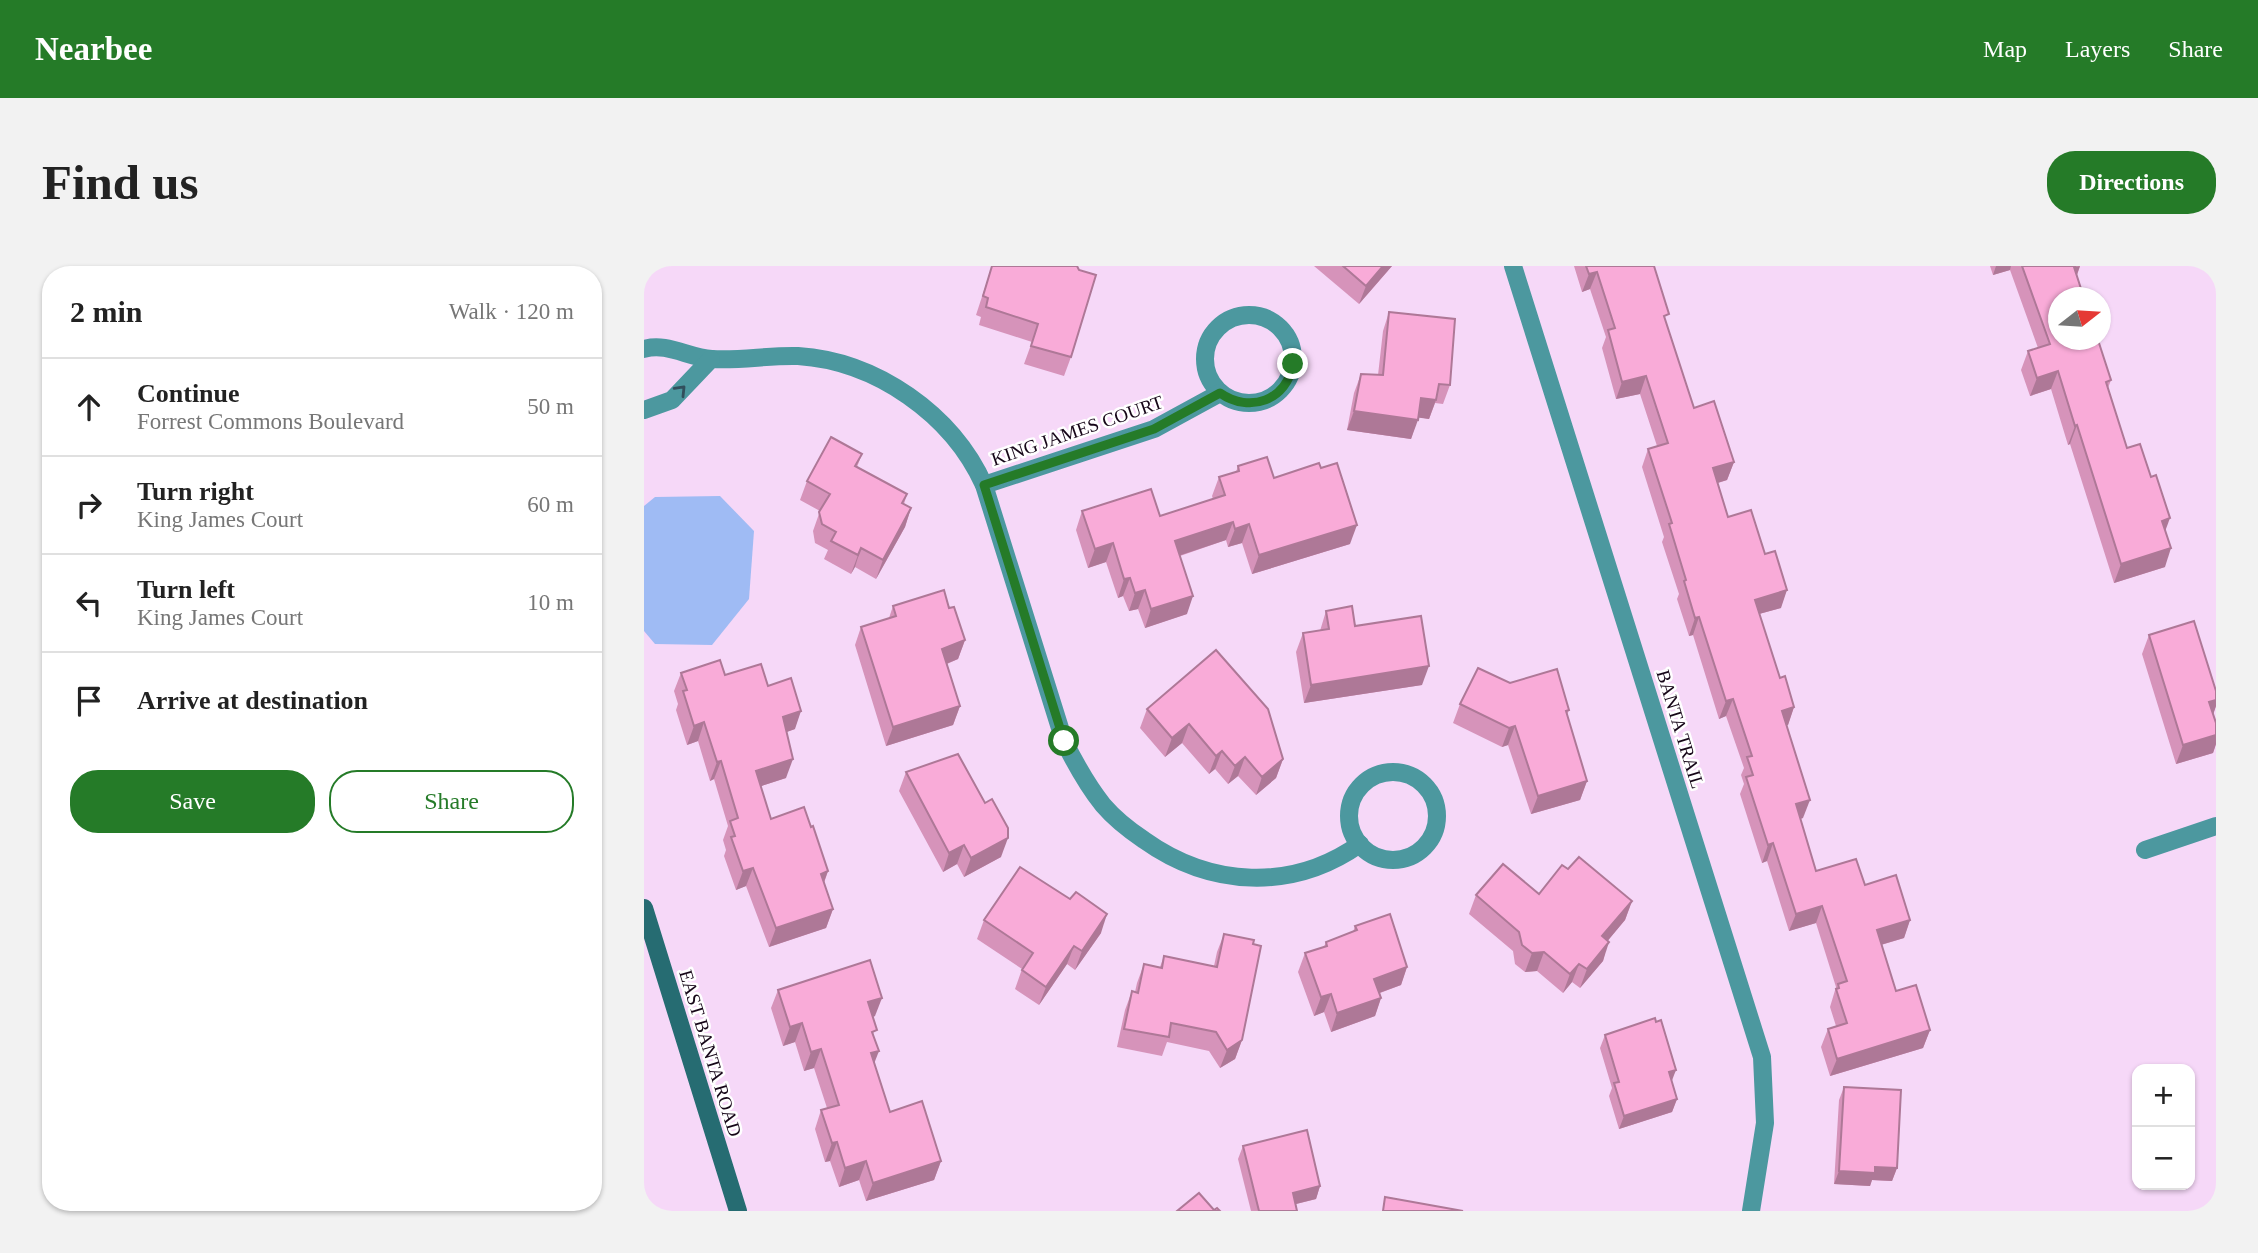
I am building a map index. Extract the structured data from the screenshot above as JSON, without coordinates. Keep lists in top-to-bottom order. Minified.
{"streets":{"street":["KING JAMES COURT","BANTA TRAIL","EAST BANTA ROAD"]},"north":"right","page":{"header":"Nearbee","nav":["Map","Layers","Share"],"buttons":["Directions",["Save","Share"]],"title":"Find us","heading":["2 min","Walk · 120 m"],"list":[["Continue","Forrest Commons Boulevard","50 m"],["Turn right","King James Court","60 m"],["Turn left","King James Court","10 m"],"Arrive at destination"],"map_buttons":["+","−"]}}
